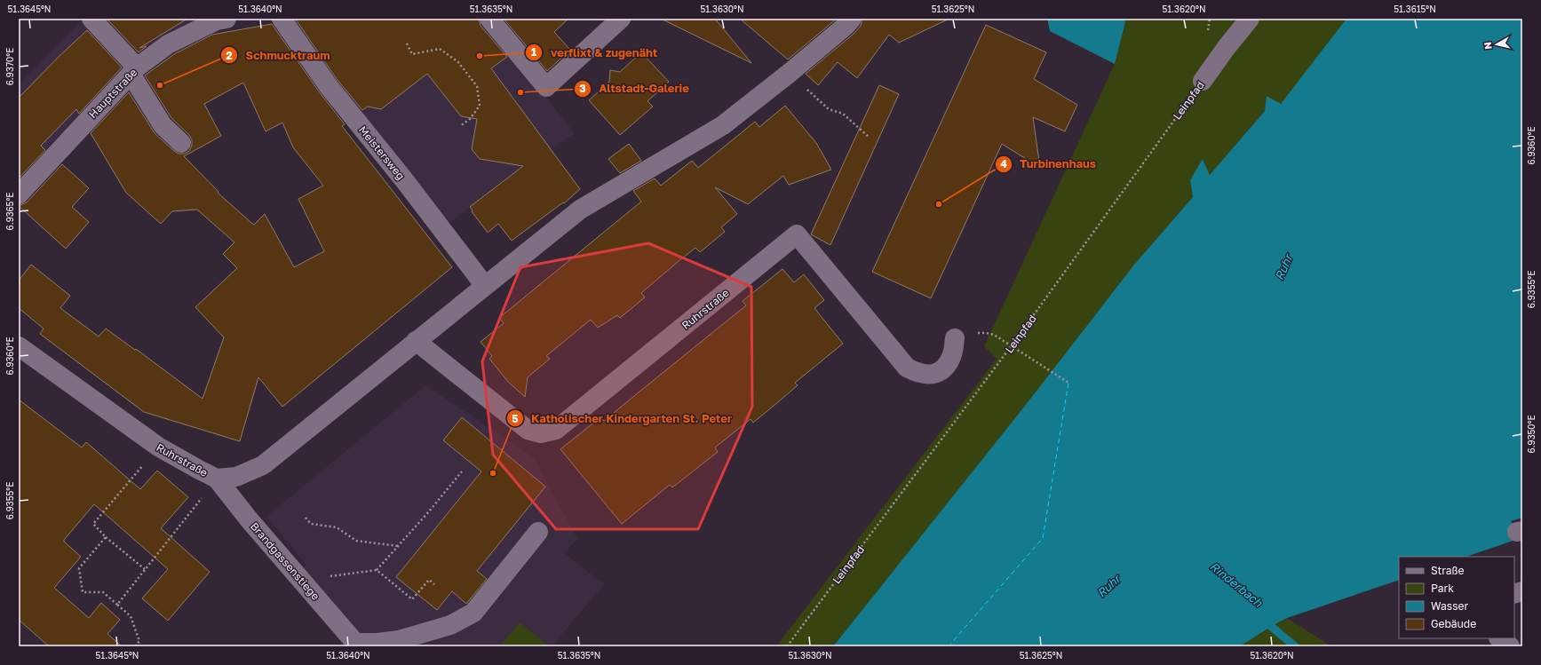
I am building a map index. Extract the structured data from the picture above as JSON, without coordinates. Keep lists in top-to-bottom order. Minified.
{"streets":{"street":["Hauptstraße","Leinpfad","Meistersweg","Ruhrstraße","Brandgassenstiege"]},"crossings":[["Meistersweg","Ruhrstraße"],["Ruhrstraße","Brandgassenstiege"]],"water":["Ruhr","Rinderbach"],"places":["verflixt & zugenäht","Schmucktraum","Altstadt-Galerie","Turbinenhaus","Katholischer Kindergarten St. Peter"],"legend":["Straße","Park","Wasser","Gebäude"],"north":"left","coordinates":["51.3645°N","51.3640°N","51.3635°N","51.3630°N","51.3625°N","51.3620°N","51.3615°N","6.9370°E","6.9360°E","6.9365°E","6.9355°E","6.9350°E"]}
